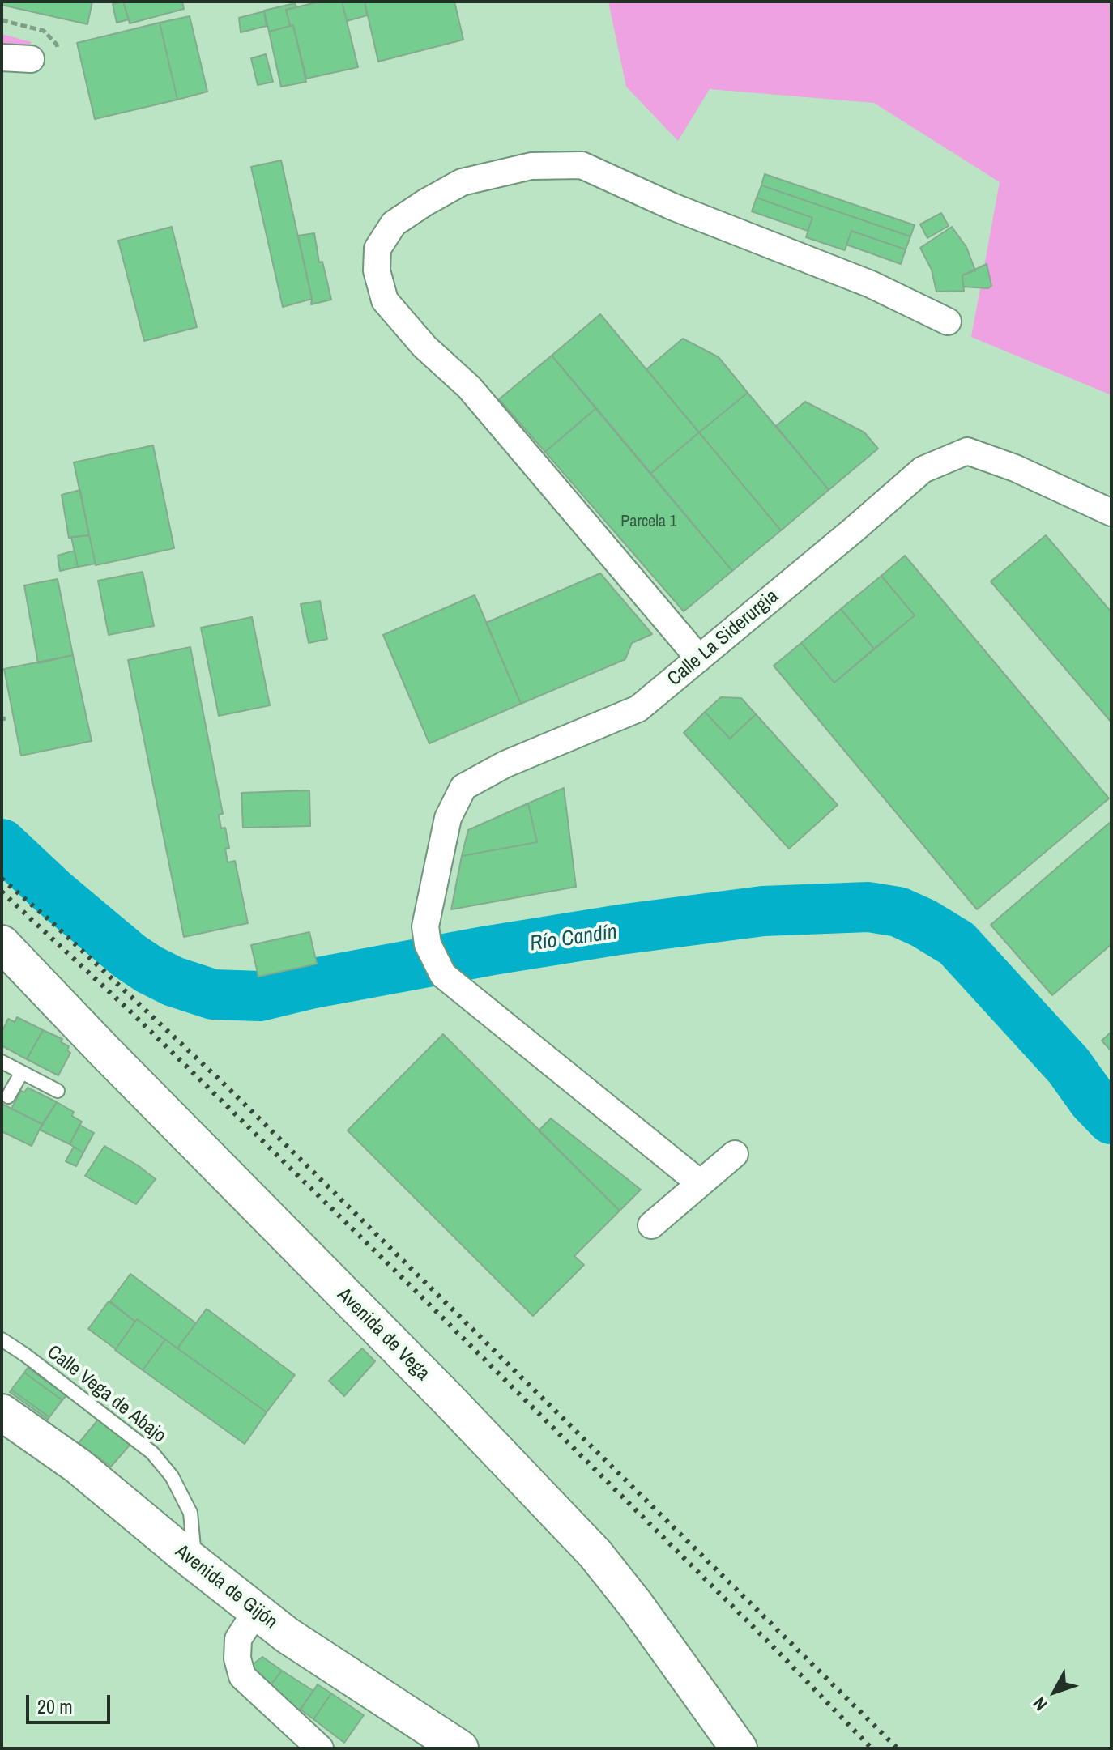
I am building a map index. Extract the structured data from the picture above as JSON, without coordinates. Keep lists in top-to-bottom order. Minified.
{"streets":{"street":["Calle La Siderurgia","Avenida de Vega","Avenida de Gijón"],"lane":["Calle Vega de Abajo"]},"crossings":[["Calle Vega de Abajo","Avenida de Gijón"]],"water":["Río Candín"],"house_numbers":["Parcela 1"],"scale_bar":"20 m","north":"bottom left"}
